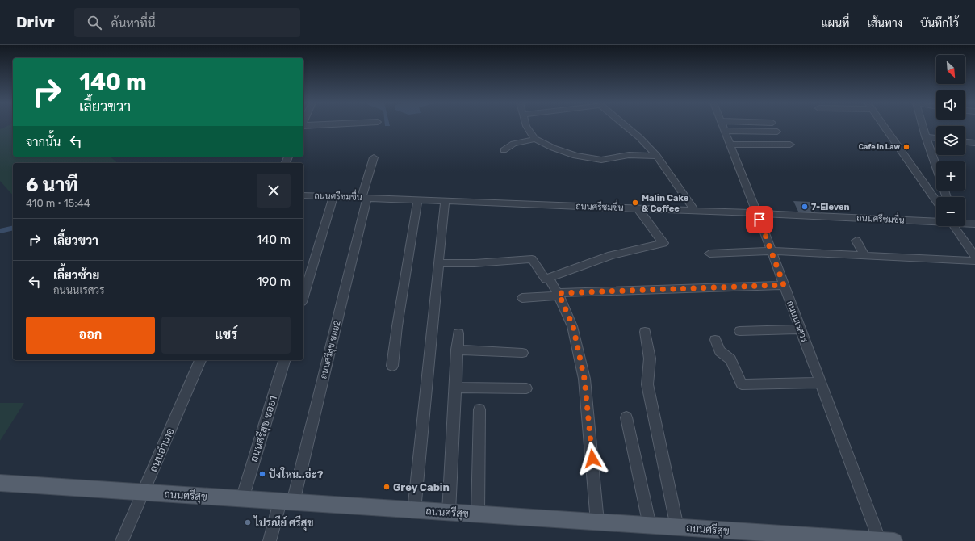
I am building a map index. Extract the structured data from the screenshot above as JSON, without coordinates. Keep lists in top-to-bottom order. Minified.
{"streets":{"main road":["ถนนศรีสุข"],"street":["ถนนศรีชมชื่น","ถนนนเรศวร","ถนนศรีสุข ซอย2","ถนนศรีสุข ซอย1","ถนนอำเภอ"]},"crossings":[["ถนนศรีชมชื่น","ถนนนเรศวร"],["ถนนศรีชมชื่น","ถนนศรีสุข ซอย2"],["ถนนนเรศวร","ถนนศรีสุข"],["ถนนศรีสุข ซอย2","ถนนศรีสุข"],["ถนนศรีสุข ซอย1","ถนนศรีสุข"],["ถนนอำเภอ","ถนนศรีสุข"]],"places":["Cafe in Law","Malin Cake & Coffee","7-Eleven","ปังใหน..อ่ะ?","Grey Cabin","ไปรณีย์ ศรีสุข"],"north":"bottom right","page":{"header":"Drivr","search":"ค้นหาที่นี่","nav":["แผนที่","เส้นทาง","บันทึกไว้"],"map_buttons":["+","−"],"turn":["140 m","เลี้ยวขวา"],"then":"จากนั้น","heading":["6 นาที","410 m · 15:44"],"list":[{"name":"เลี้ยวขวา","value":"140 m"},{"name":"เลี้ยวซ้าย","note":"ถนนนเรศวร","value":"190 m"}],"buttons":["ออก","แชร์"]}}
